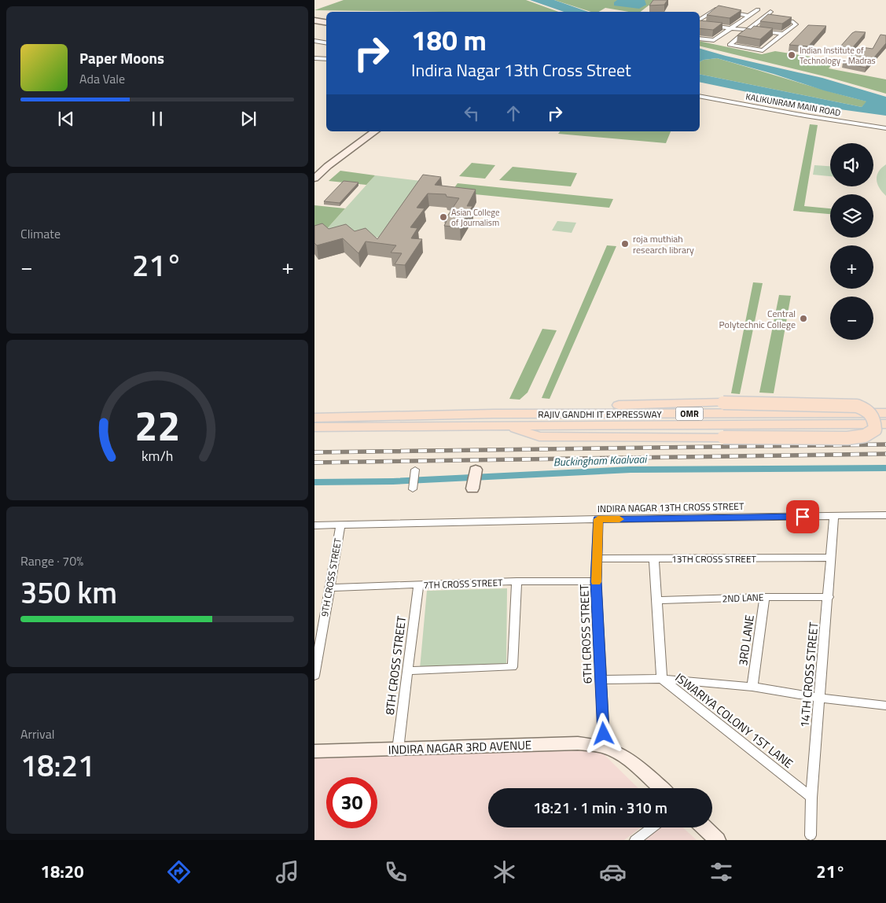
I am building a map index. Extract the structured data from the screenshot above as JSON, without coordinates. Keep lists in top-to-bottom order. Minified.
{"streets":{"main road":["RAJIV GANDHI IT EXPRESSWAY","OMR"],"street":["KALIKUNRAM MAIN ROAD","INDIRA NAGAR 13TH CROSS STREET","13TH CROSS STREET","9TH CROSS STREET","7TH CROSS STREET","2ND LANE","6TH CROSS STREET","3RD LANE","8TH CROSS STREET","14TH CROSS STREET","ISWARIYA COLONY 1ST LANE","INDIRA NAGAR 3RD AVENUE"]},"crossings":[["INDIRA NAGAR 13TH CROSS STREET","9TH CROSS STREET"],["INDIRA NAGAR 13TH CROSS STREET","6TH CROSS STREET"],["INDIRA NAGAR 13TH CROSS STREET","14TH CROSS STREET"],["13TH CROSS STREET","6TH CROSS STREET"],["13TH CROSS STREET","14TH CROSS STREET"],["13TH CROSS STREET","ISWARIYA COLONY 1ST LANE"],["9TH CROSS STREET","7TH CROSS STREET"],["7TH CROSS STREET","6TH CROSS STREET"],["7TH CROSS STREET","8TH CROSS STREET"],["2ND LANE","3RD LANE"],["2ND LANE","14TH CROSS STREET"],["2ND LANE","ISWARIYA COLONY 1ST LANE"],["6TH CROSS STREET","INDIRA NAGAR 3RD AVENUE"],["8TH CROSS STREET","INDIRA NAGAR 3RD AVENUE"],["14TH CROSS STREET","ISWARIYA COLONY 1ST LANE"]],"water":["Buckingham Kaalvaai"],"places":["Indian Institute of Technology - Madras","Asian College of Journalism","roja muthiah research library","Central Polytechnic College"],"page":{"turn":["180 m","Indira Nagar 13th Cross Street"],"song":["Paper Moons","Ada Vale"],"map_buttons":["+","−"],"tile":["Climate",["Range · 70%","350 km"],["Arrival","18:21"]],"heat":["−","21°","+"],"limit":"30","trip":"18:21 · 1 min · 310 m","tabs":["18:20","21°"],"gauge":["22","km/h"]}}
